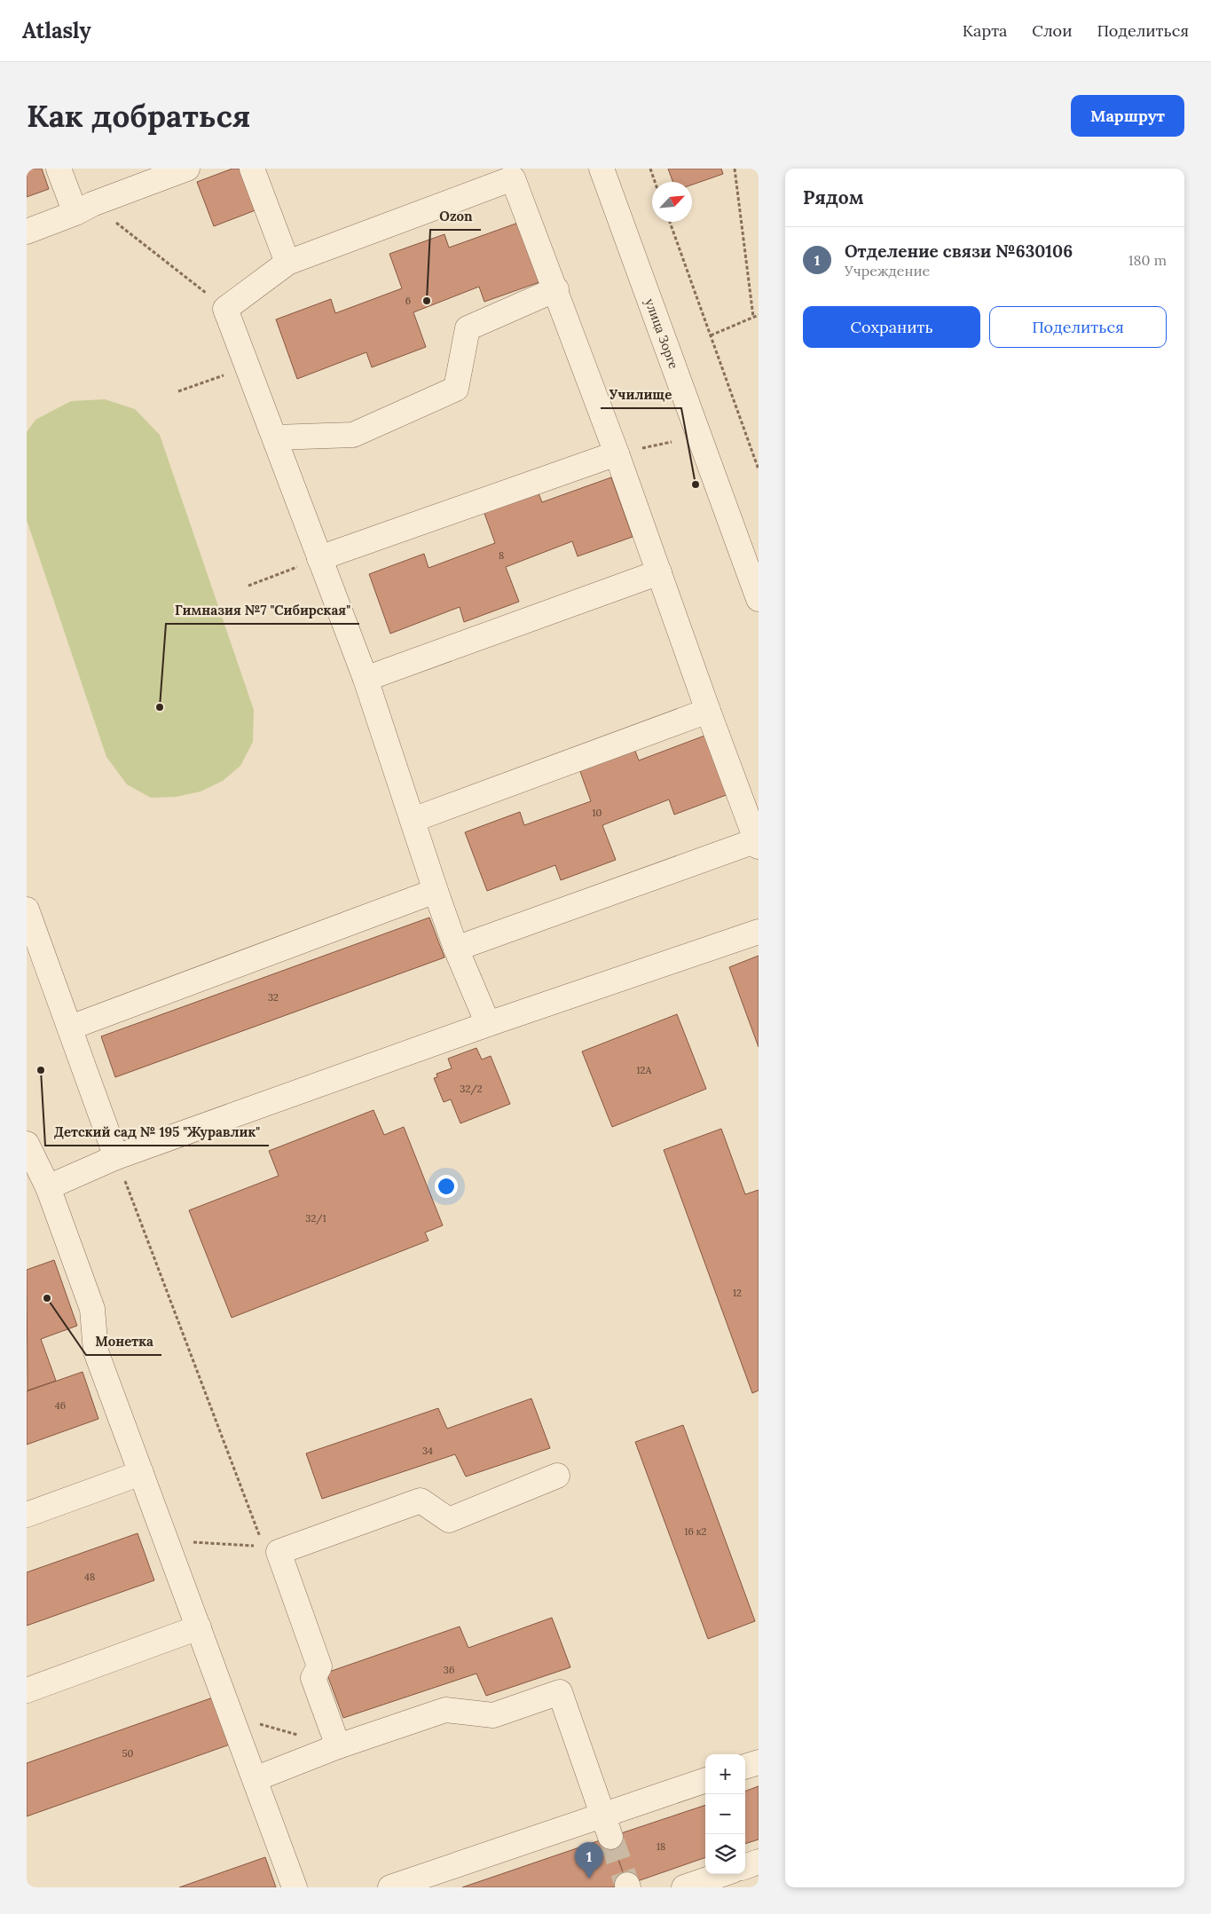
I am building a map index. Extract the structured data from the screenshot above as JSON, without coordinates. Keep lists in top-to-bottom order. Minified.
{"streets":{"street":["улица Зорге"]},"places":["Ozon","Училище","Гимназия №7 \"Сибирская\"","Детский сад № 195 \"Журавлик\"","Монетка"],"house_numbers":["6","8","10","32","12А","32/2","32/1","12","46","34","16 к2","48","36","50","18"],"north":"top right","page":{"header":"Atlasly","nav":["Карта","Слои","Поделиться"],"buttons":["Маршрут",["Сохранить","Поделиться"]],"title":"Как добраться","heading":"Рядом","list":[{"mark":"1","name":"Отделение связи №630106","note":"Учреждение","value":"180 m"}],"map_buttons":["+","−"],"pins":"1"}}
